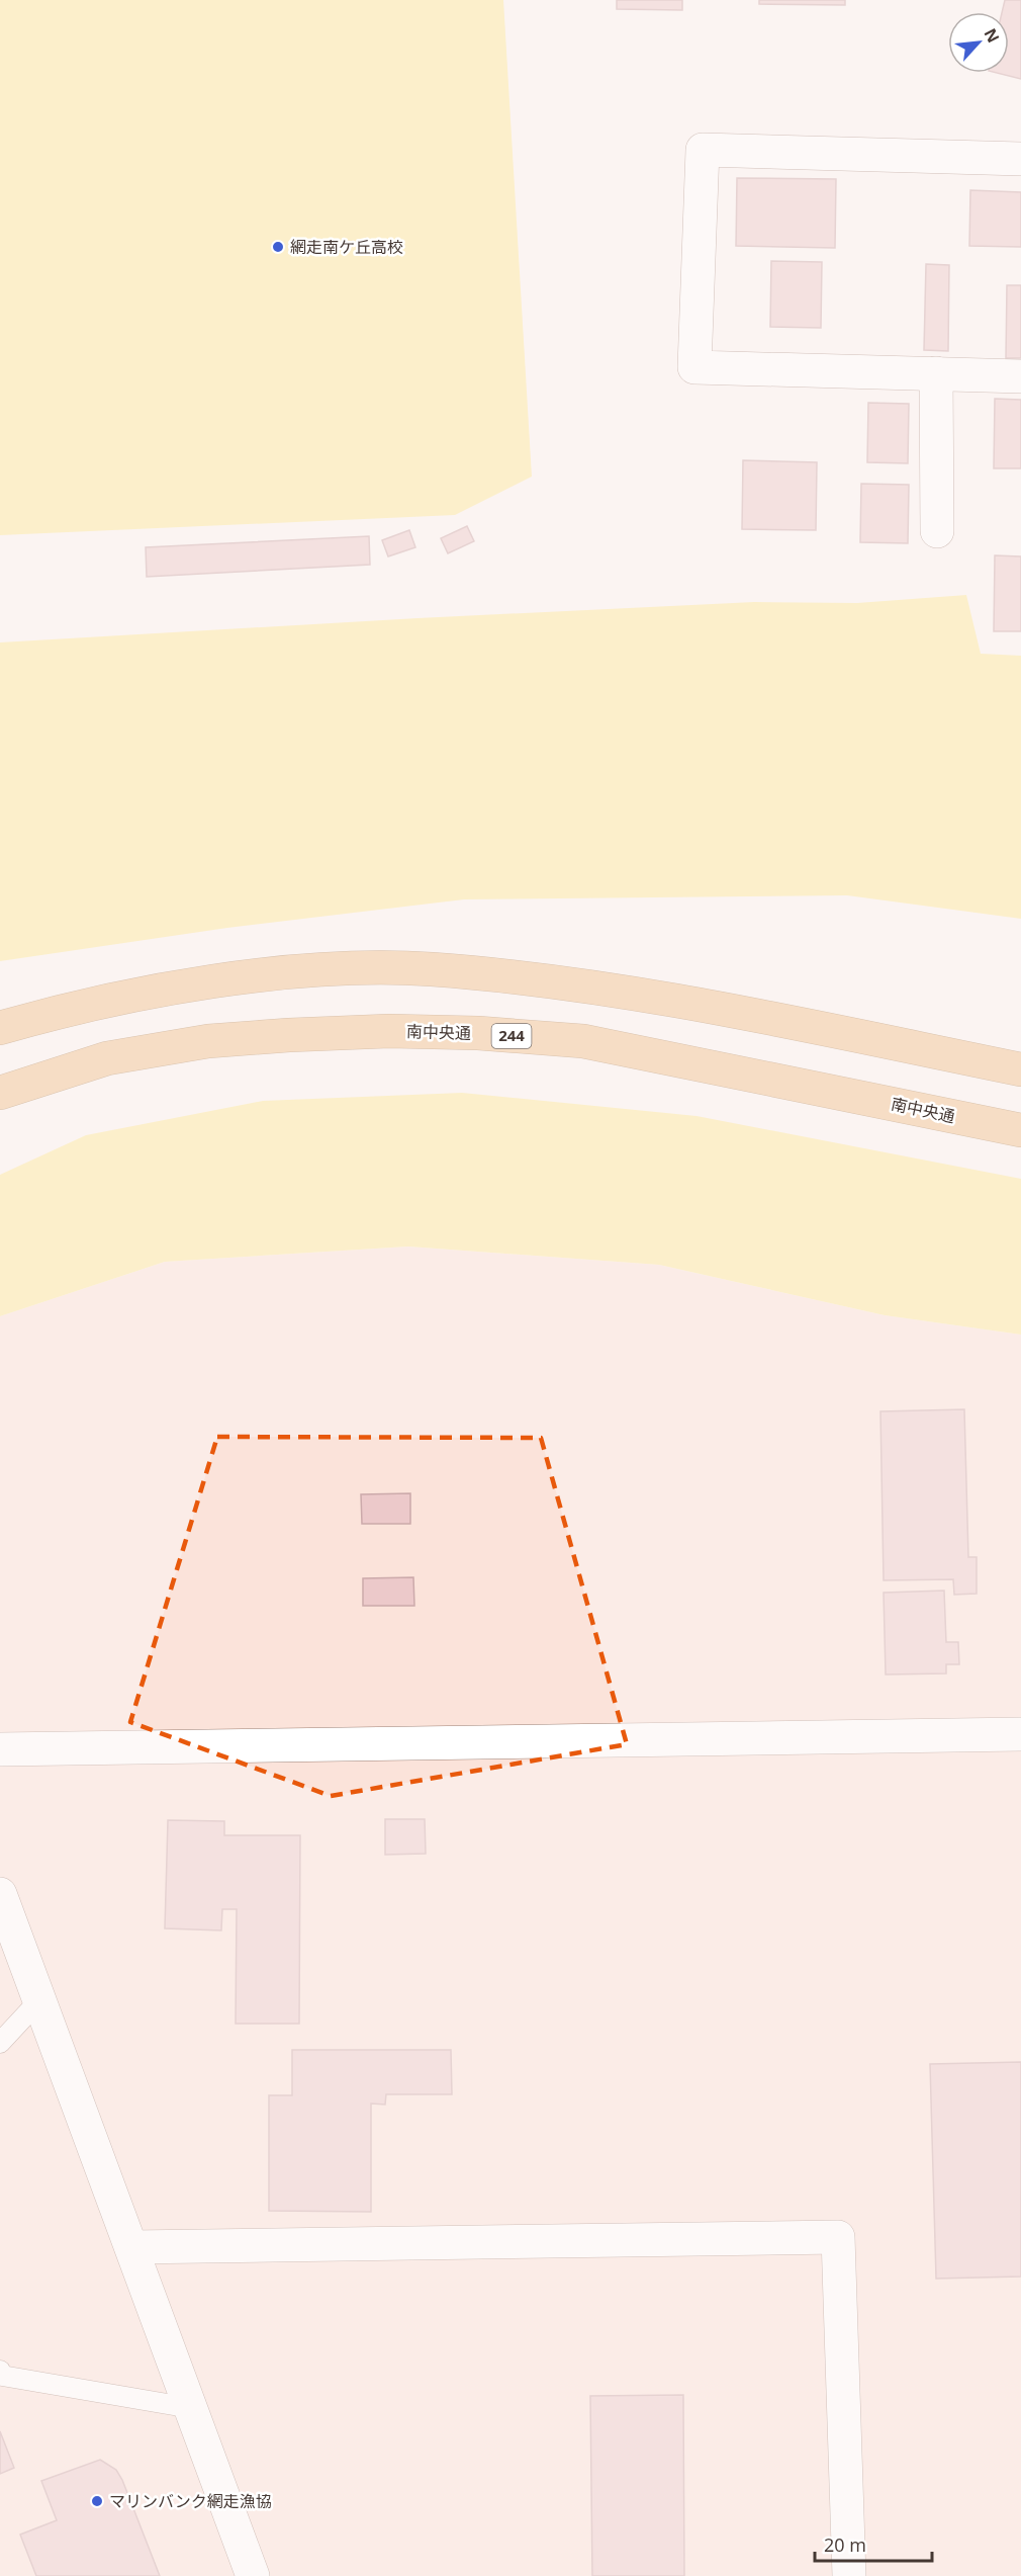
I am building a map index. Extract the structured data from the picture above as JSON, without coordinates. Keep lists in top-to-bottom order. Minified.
{"streets":{"highway":["南中央通","244"]},"places":["網走南ケ丘高校","マリンバンク網走漁協"],"scale_bar":"20 m","north":"top right"}
